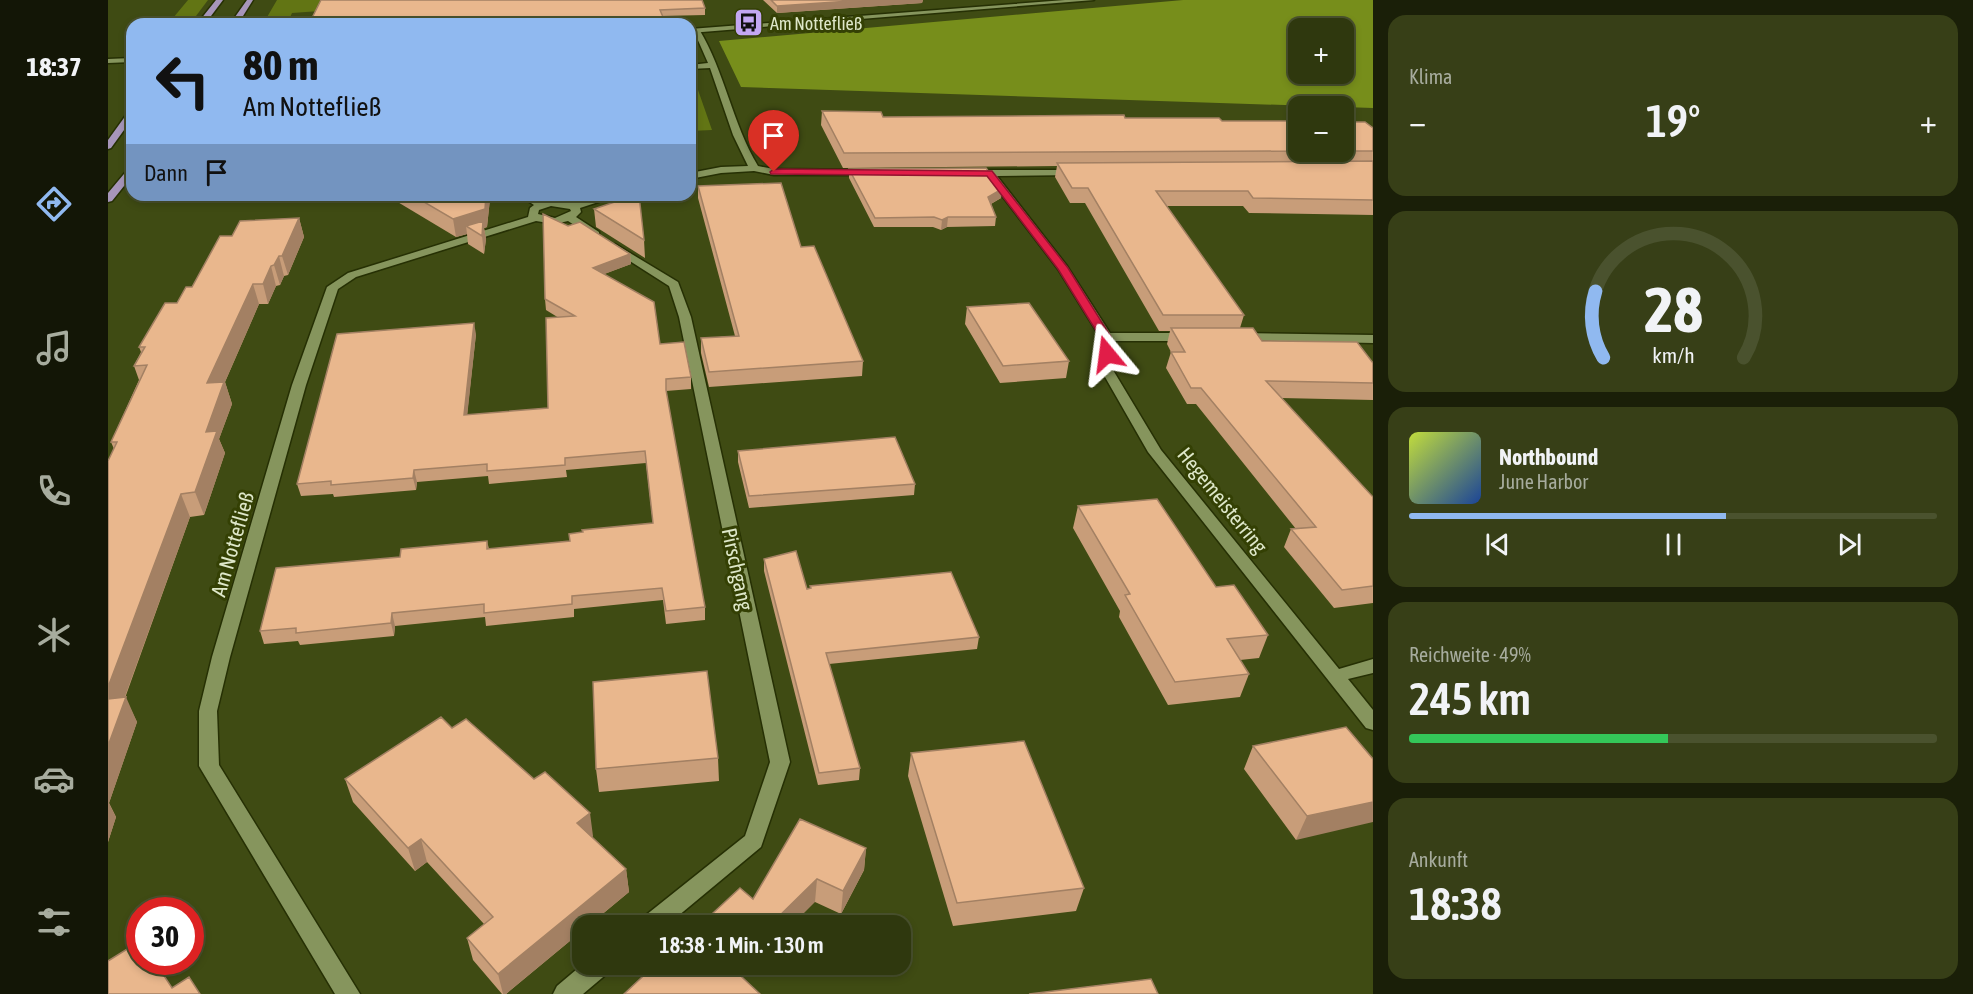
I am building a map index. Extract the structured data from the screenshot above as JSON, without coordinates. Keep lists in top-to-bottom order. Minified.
{"streets":{"street":["Hegemeisterring","Am Nottefließ","Pirschgang"]},"crossings":[["Am Nottefließ","Pirschgang"]],"places":{"bus stop":["Am Nottefließ"]},"page":{"tabs":"18:37","tile":["Klima",["Reichweite · 49%","245 km"],["Ankunft","18:38"]],"map_buttons":["+","−"],"turn":["80 m","Am Nottefließ"],"heat":["−","19°","+"],"then":"Dann","song":["Northbound","June Harbor"],"limit":"30","trip":"18:38 · 1 Min. · 130 m","gauge":["28","km/h"]}}
